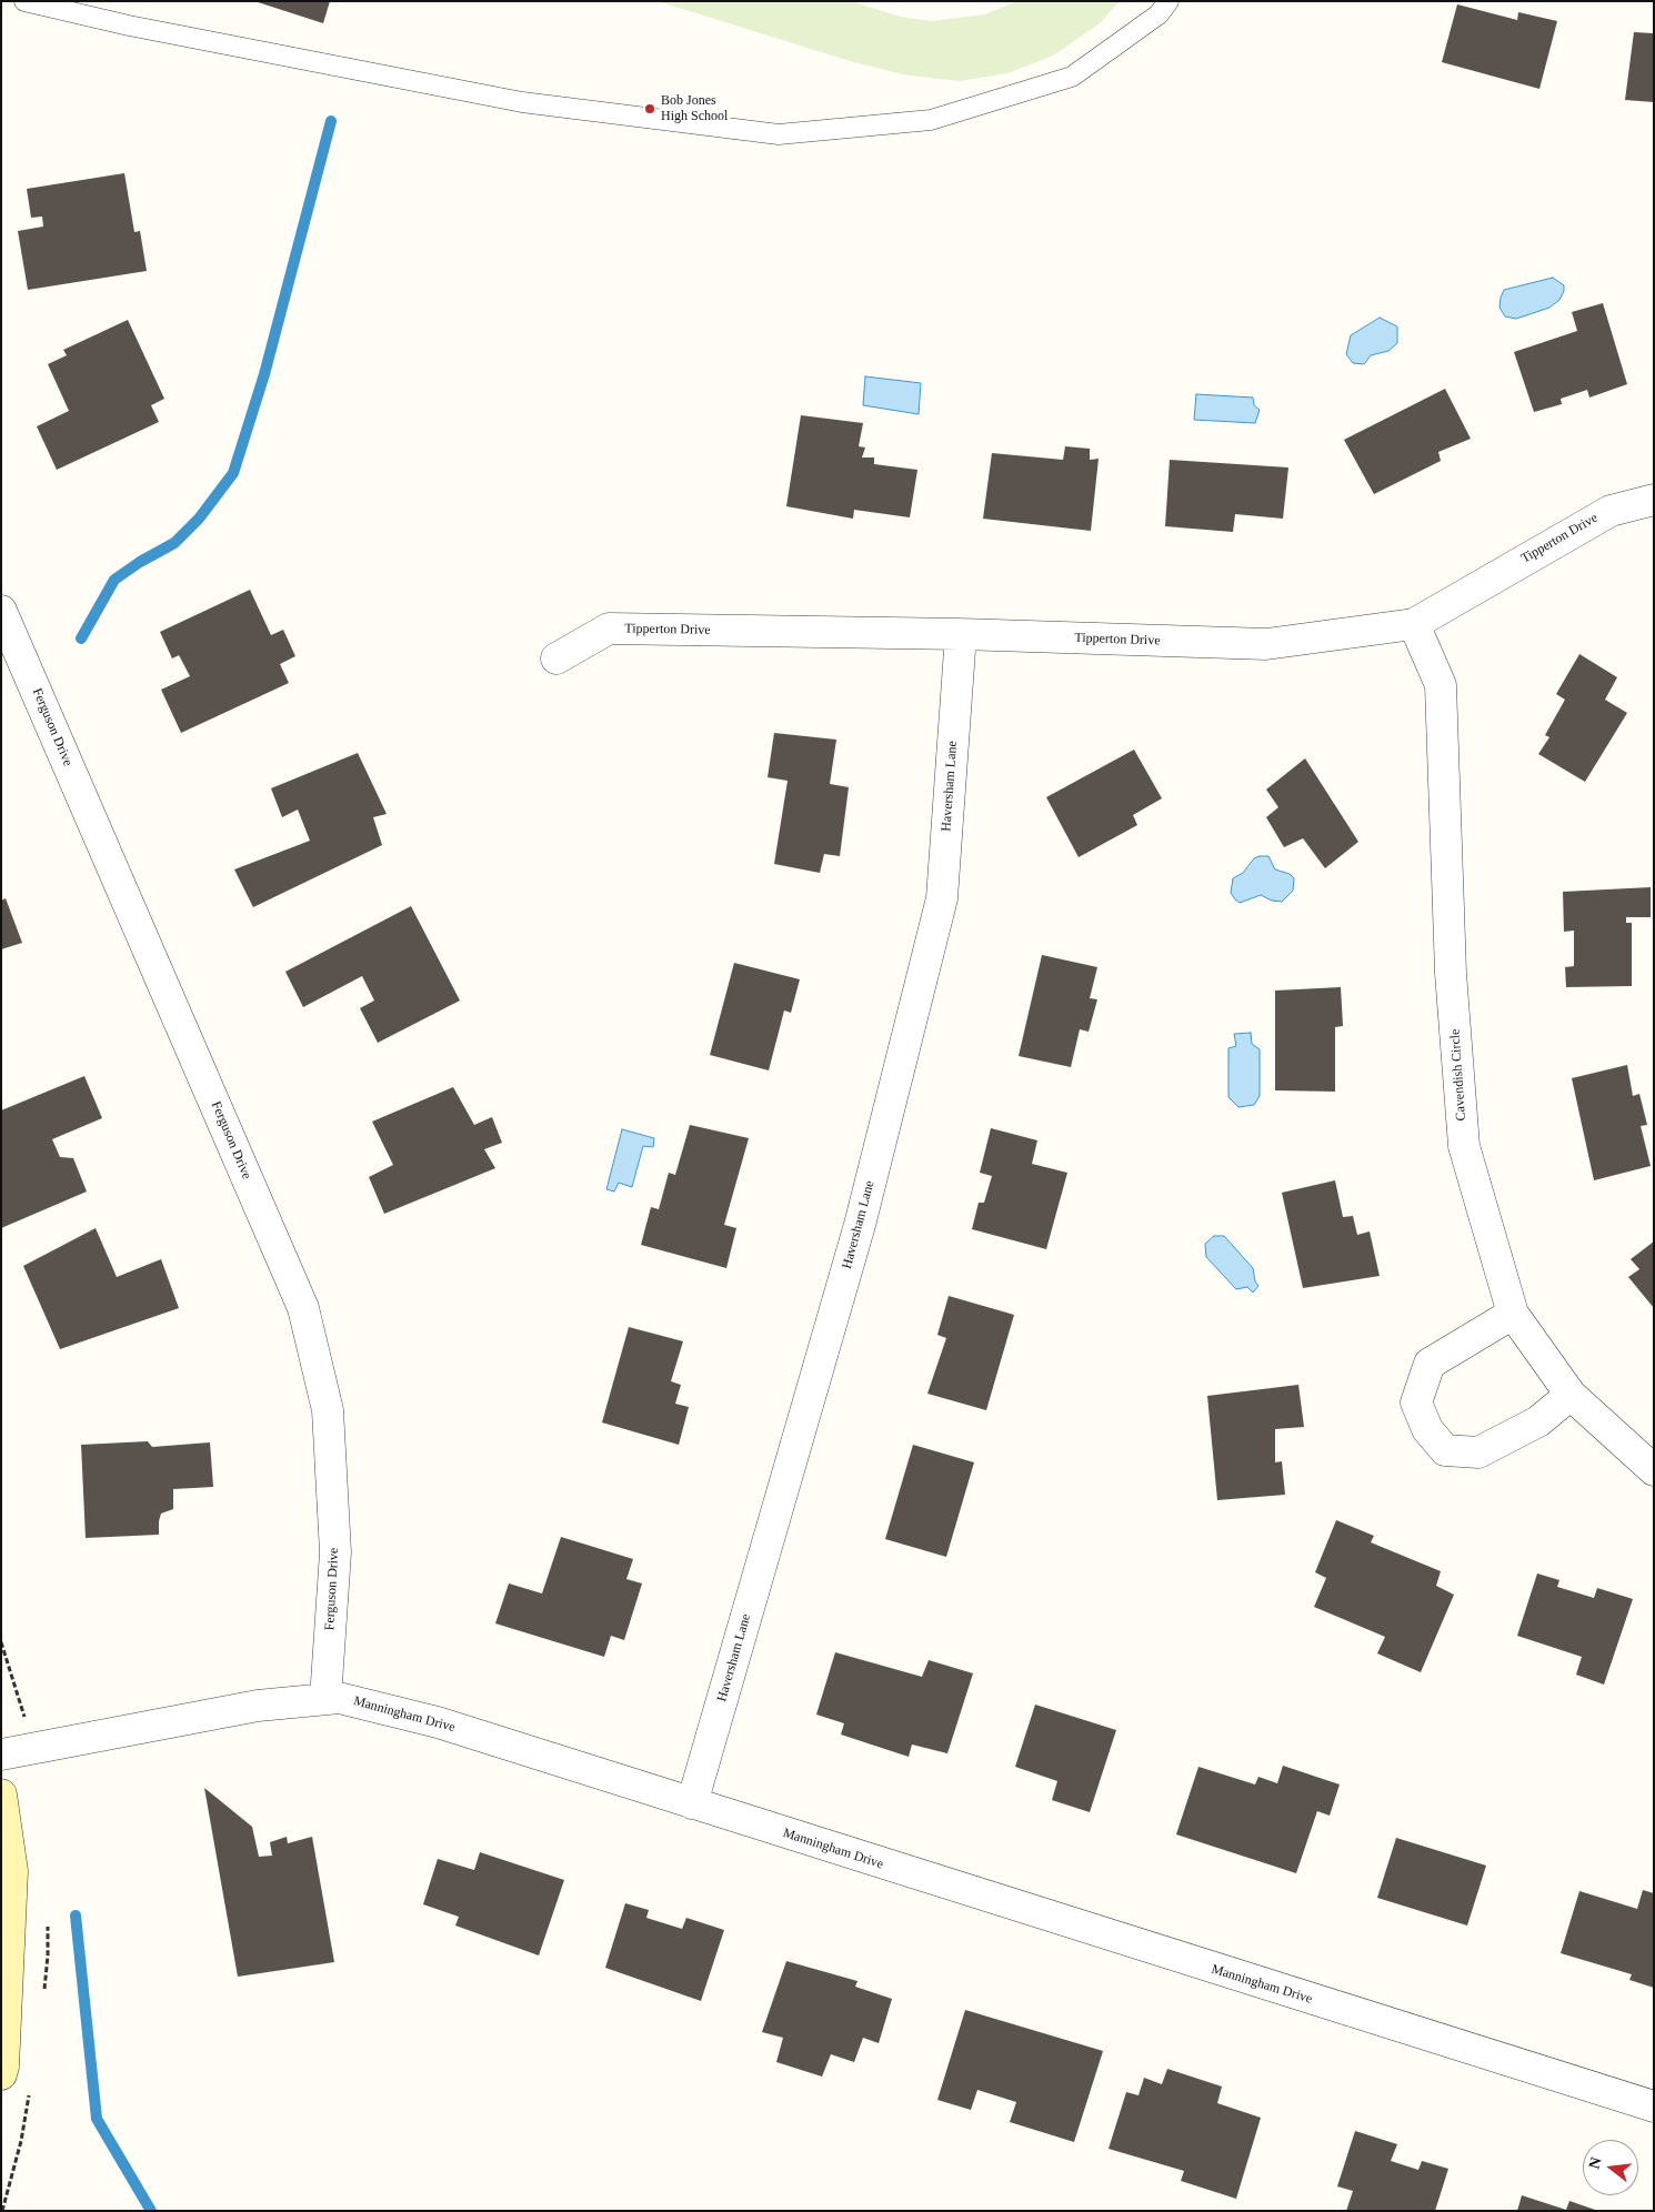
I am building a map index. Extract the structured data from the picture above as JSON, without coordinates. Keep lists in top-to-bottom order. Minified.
{"streets":{"street":["Tipperton Drive","Ferguson Drive","Haversham Lane","Cavendish Circle","Manningham Drive"]},"crossings":[["Tipperton Drive","Haversham Lane"],["Tipperton Drive","Cavendish Circle"],["Ferguson Drive","Manningham Drive"],["Haversham Lane","Manningham Drive"]],"places":["Bob Jones High School"],"north":"left"}
